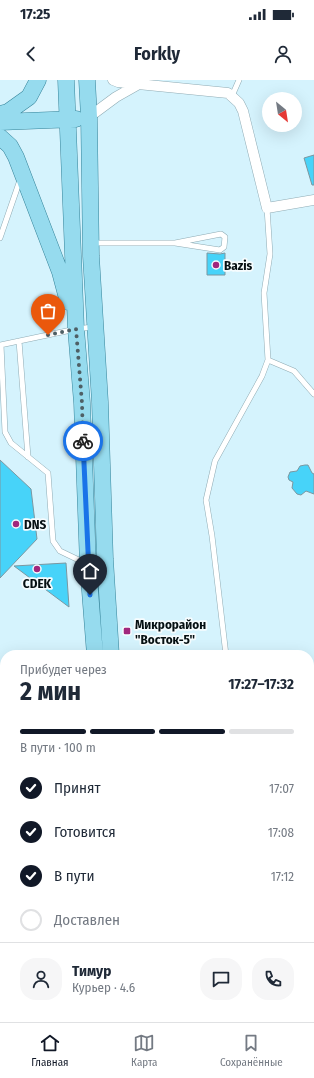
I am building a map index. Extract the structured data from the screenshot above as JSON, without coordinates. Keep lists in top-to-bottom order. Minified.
{"places":{"other":["Bazis","DNS","CDEK"],"transit":["Микрорайон \"Восток-5\""]},"north":"bottom right","page":{"status":"17:25","header":"Forkly","heading":["2 мин","Прибудет через","17:27–17:32"],"panel":["Тимур","Курьер · 4.6"],"bar":"В пути · 100 m","list":[["Принят","17:07"],["Готовится","17:08"],["В пути","17:12"],"Доставлен"],"tabs":["Главная","Карта","Сохранённые"]}}
